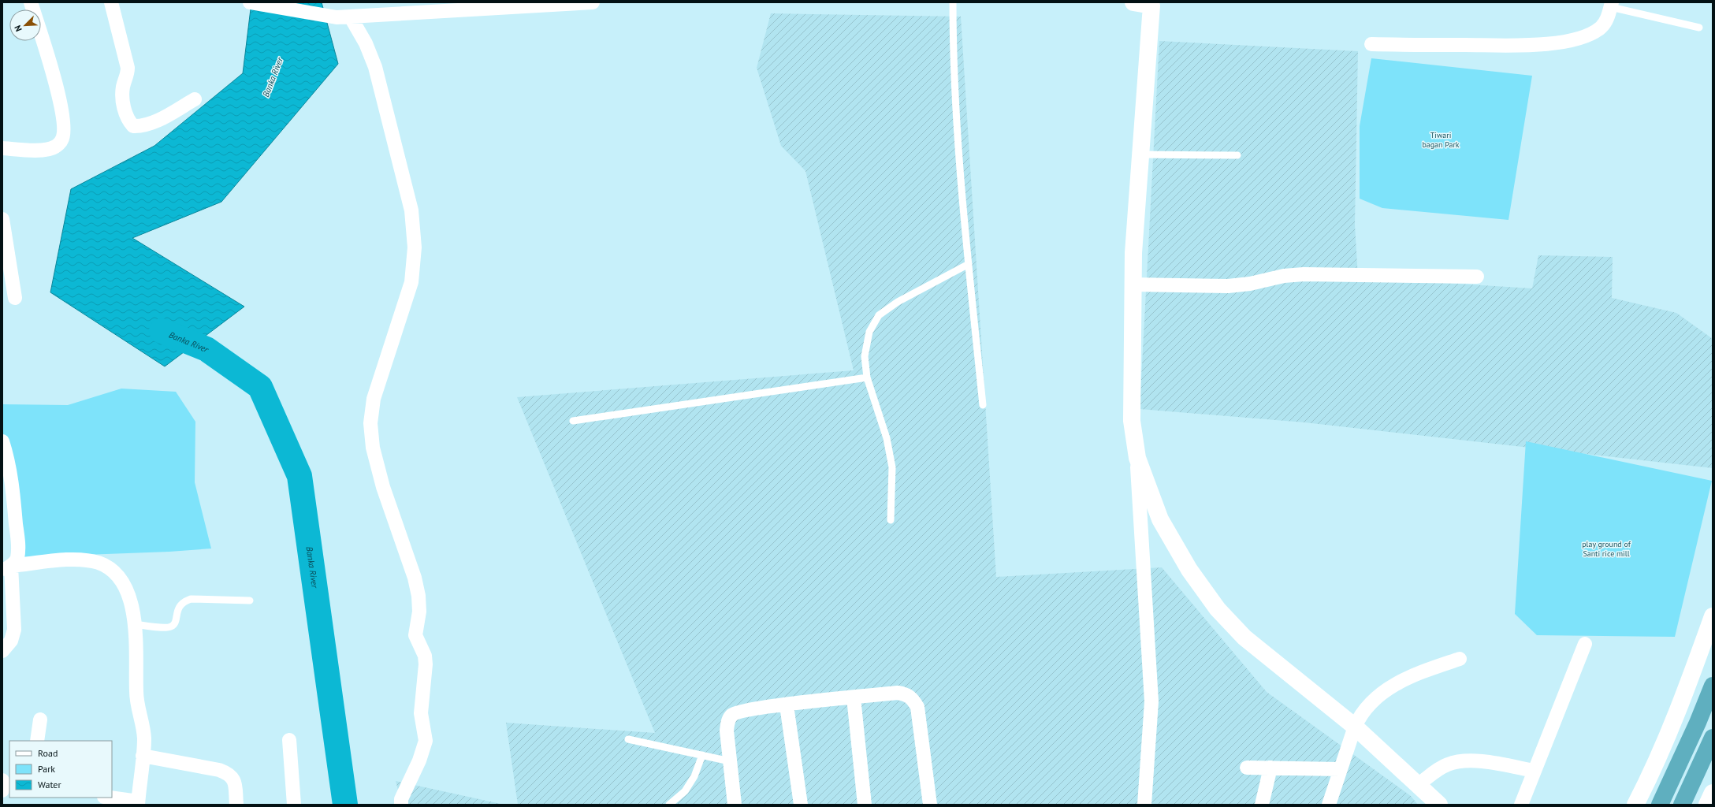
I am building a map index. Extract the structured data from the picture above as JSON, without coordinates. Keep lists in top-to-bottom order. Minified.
{"water":["Banka River"],"parks":["Tiwari bagan Park","play ground of Santi rice mill"],"legend":["Road","Park","Water"],"north":"bottom left"}
